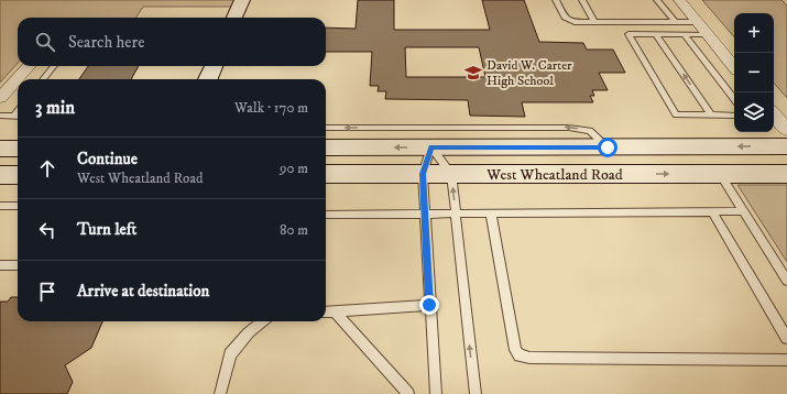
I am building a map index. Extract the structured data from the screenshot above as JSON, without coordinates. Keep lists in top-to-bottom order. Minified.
{"streets":{"main road":["West Wheatland Road"]},"places":{"school or university":["David W. Carter High School"]},"page":{"map_buttons":["+","−"],"search":"Search here","heading":["3 min","Walk · 170 m"],"list":[["Continue","West Wheatland Road","90 m"],["Turn left","80 m"],"Arrive at destination"]}}
